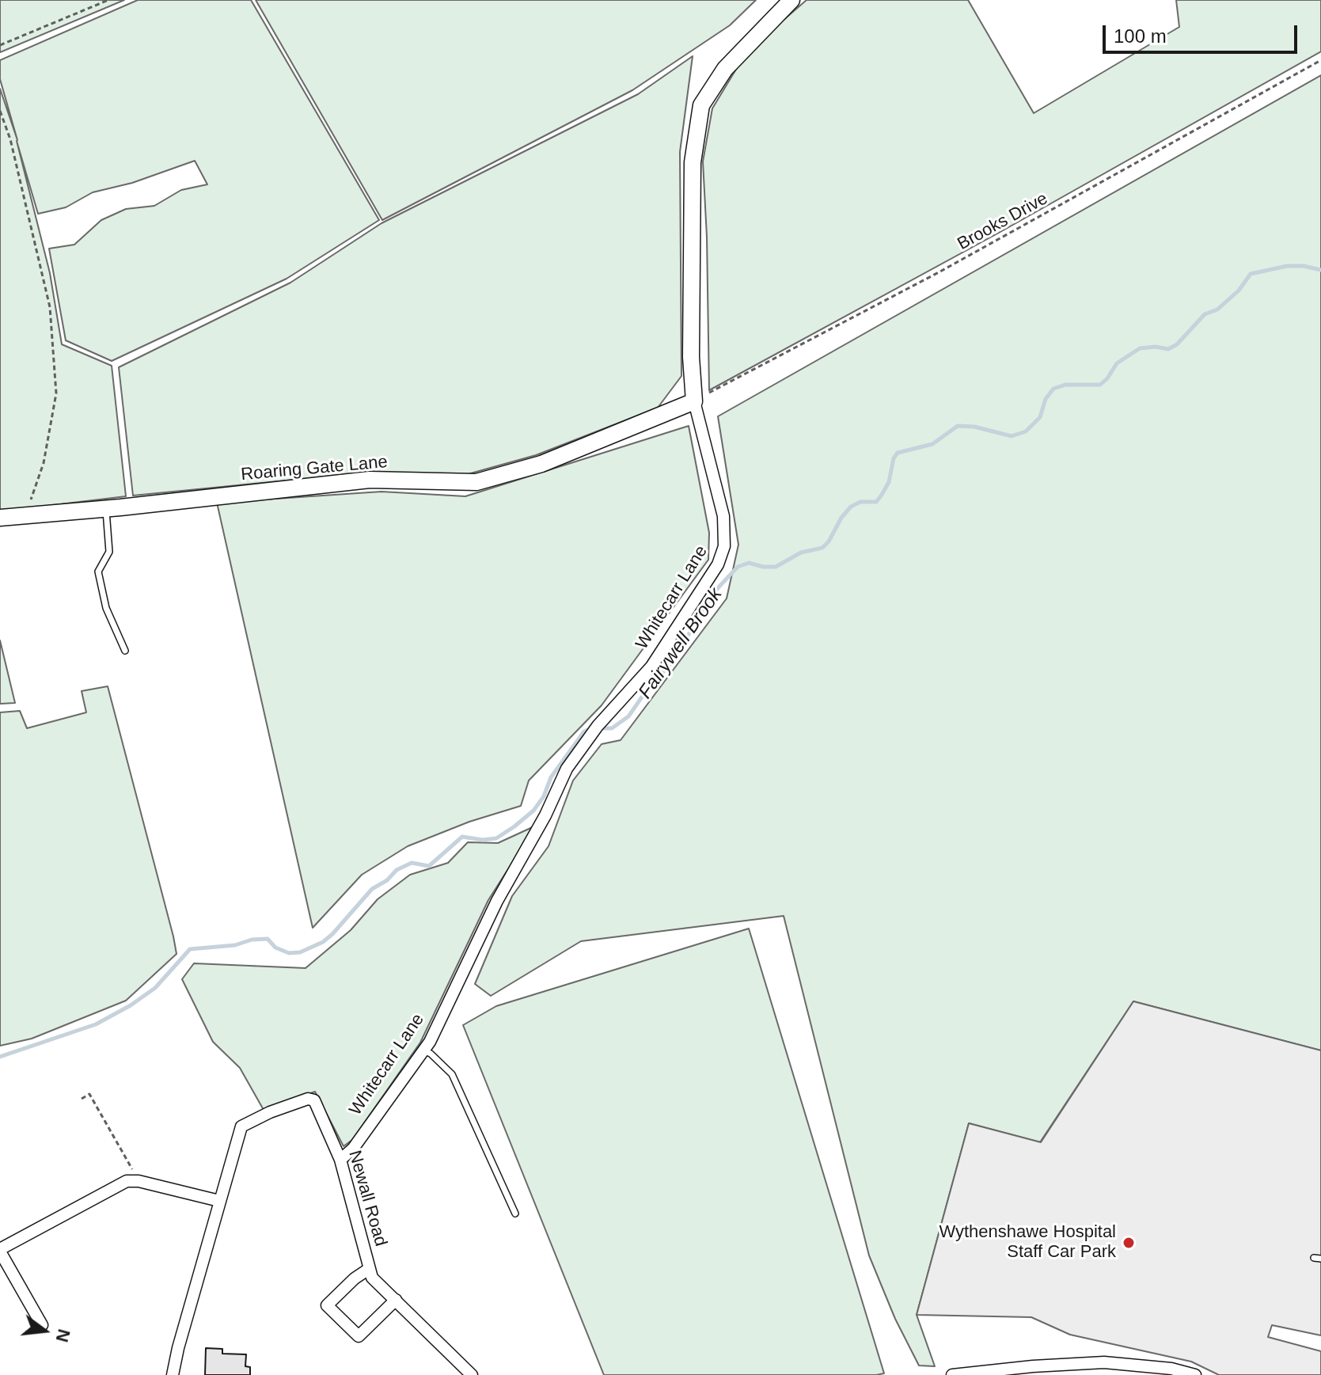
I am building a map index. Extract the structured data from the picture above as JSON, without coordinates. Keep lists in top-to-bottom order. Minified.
{"streets":{"street":["Roaring Gate Lane","Whitecarr Lane","Newall Road"],"path":["Brooks Drive"]},"crossings":[["Brooks Drive","Roaring Gate Lane"],["Brooks Drive","Whitecarr Lane"],["Roaring Gate Lane","Whitecarr Lane"],["Whitecarr Lane","Newall Road"]],"water":["Fairywell Brook"],"places":["Wythenshawe Hospital Staff Car Park"],"scale_bar":"100 m","north":"right"}
